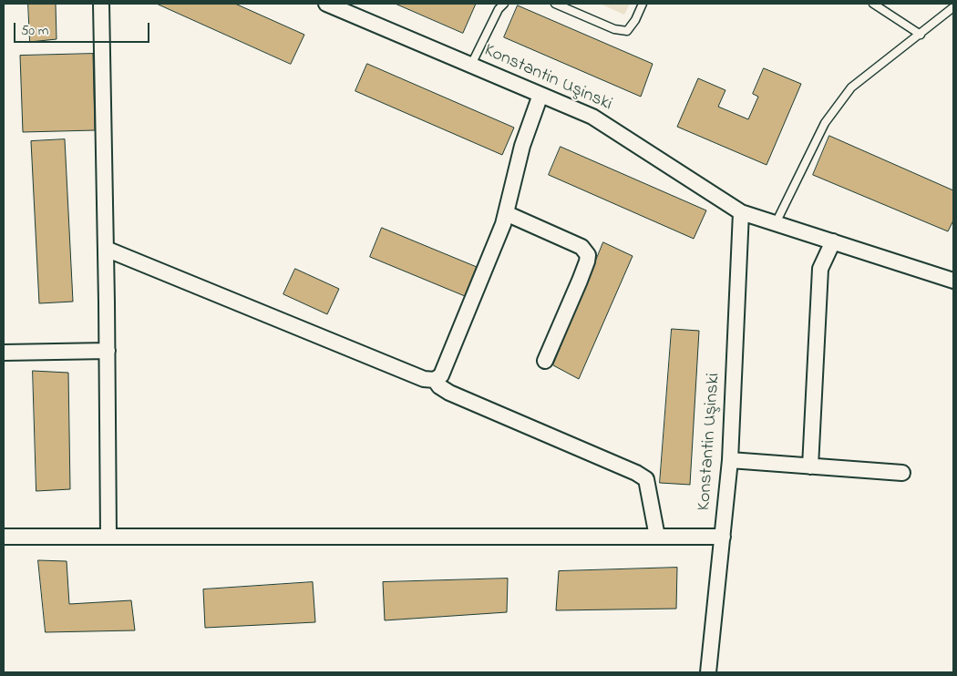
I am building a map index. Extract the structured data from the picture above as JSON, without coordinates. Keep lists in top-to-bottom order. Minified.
{"streets":{"street":["Konstantin Uşinski"]},"scale_bar":"50 m"}
